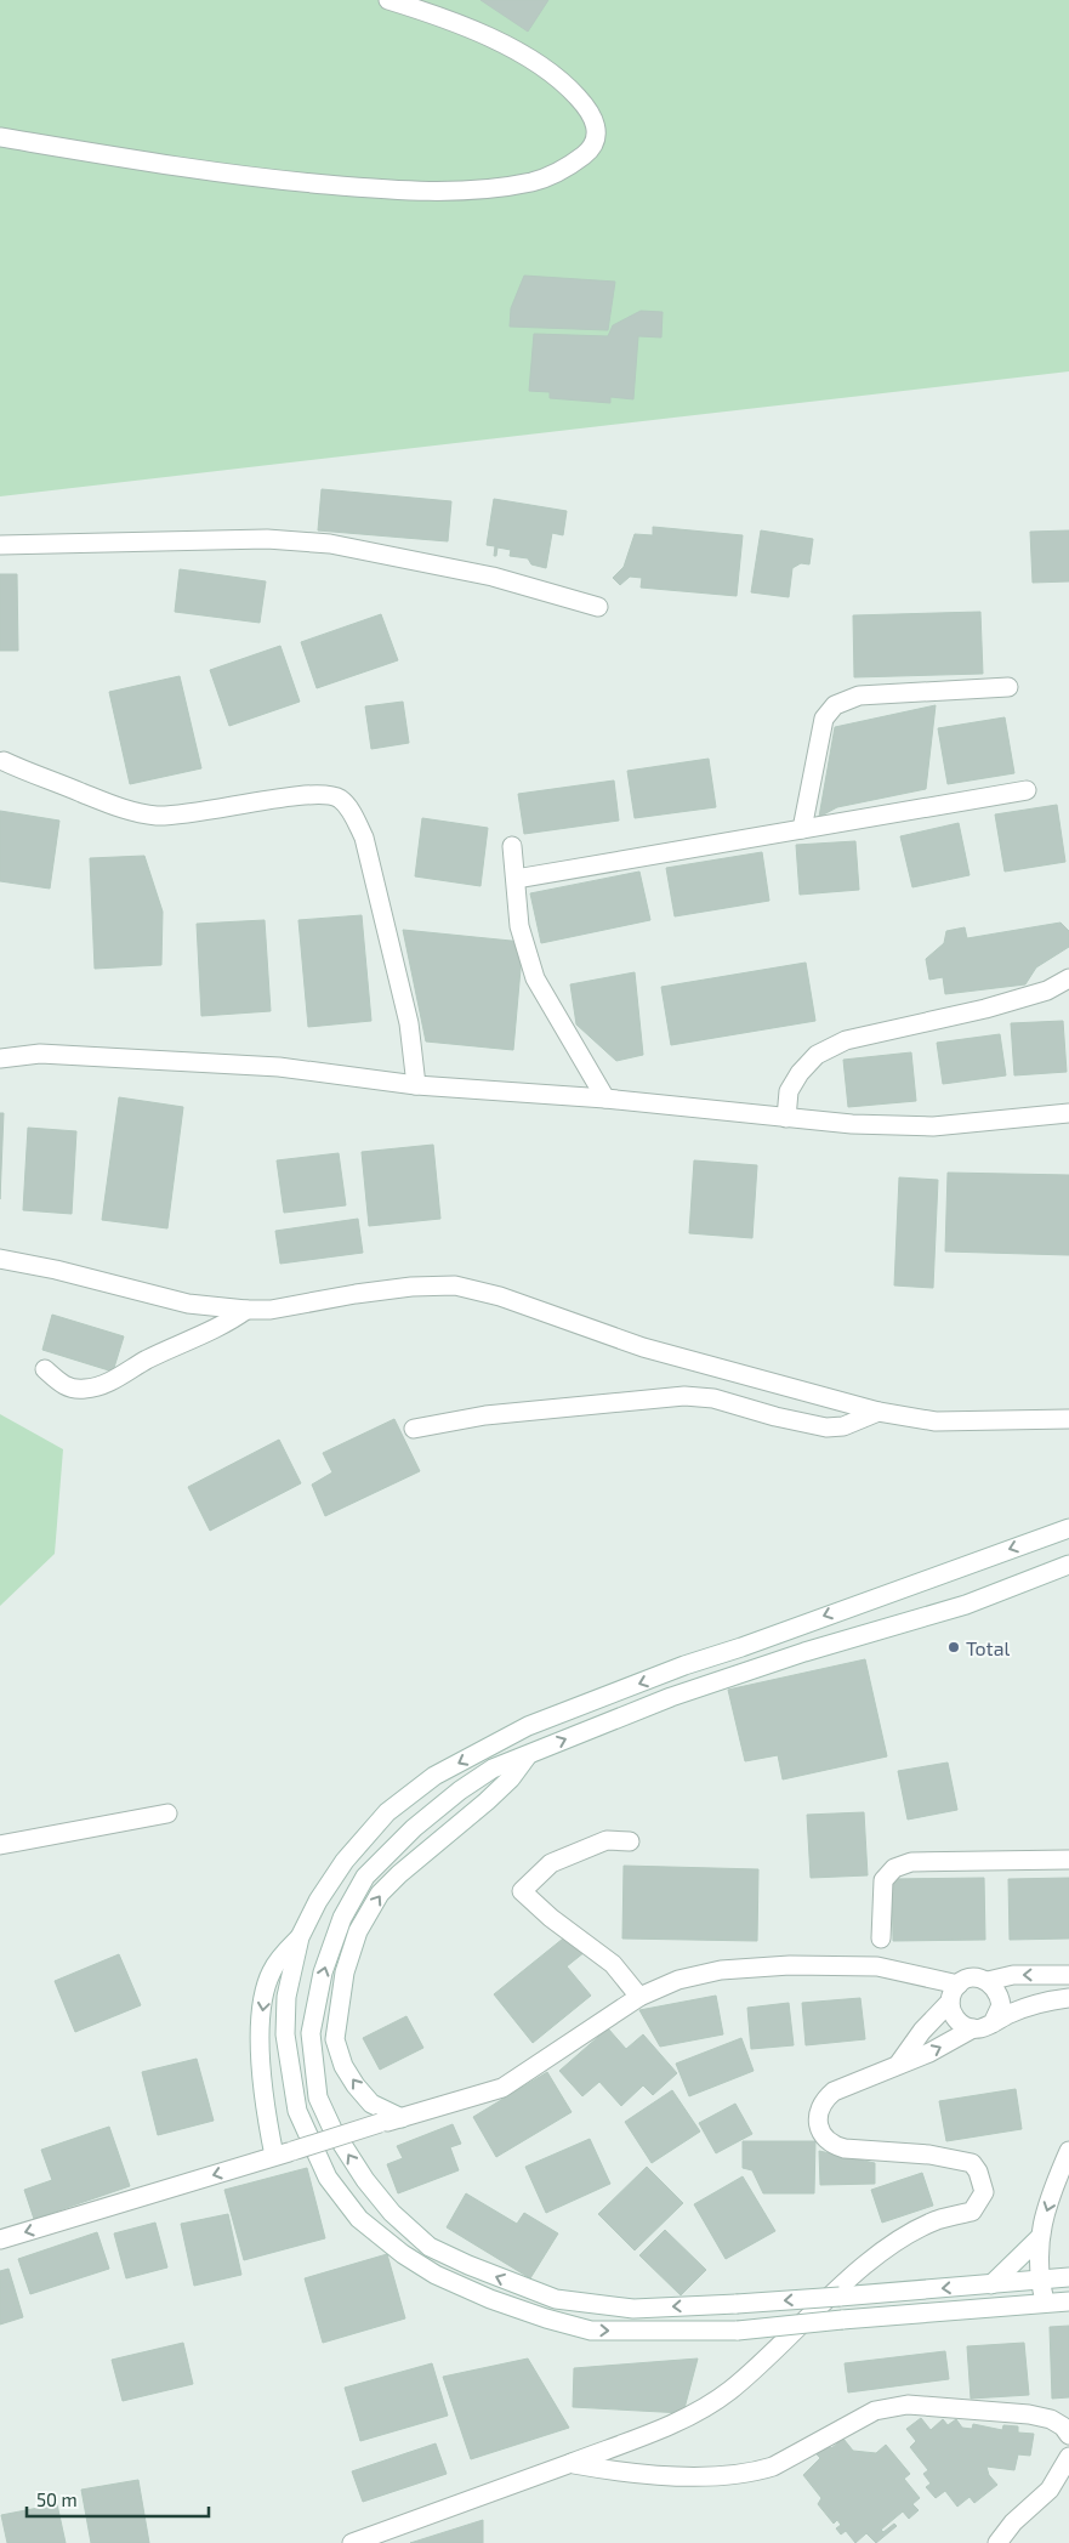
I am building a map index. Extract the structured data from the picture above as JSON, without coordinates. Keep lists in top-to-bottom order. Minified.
{"places":["Total"],"scale_bar":"50 m"}
